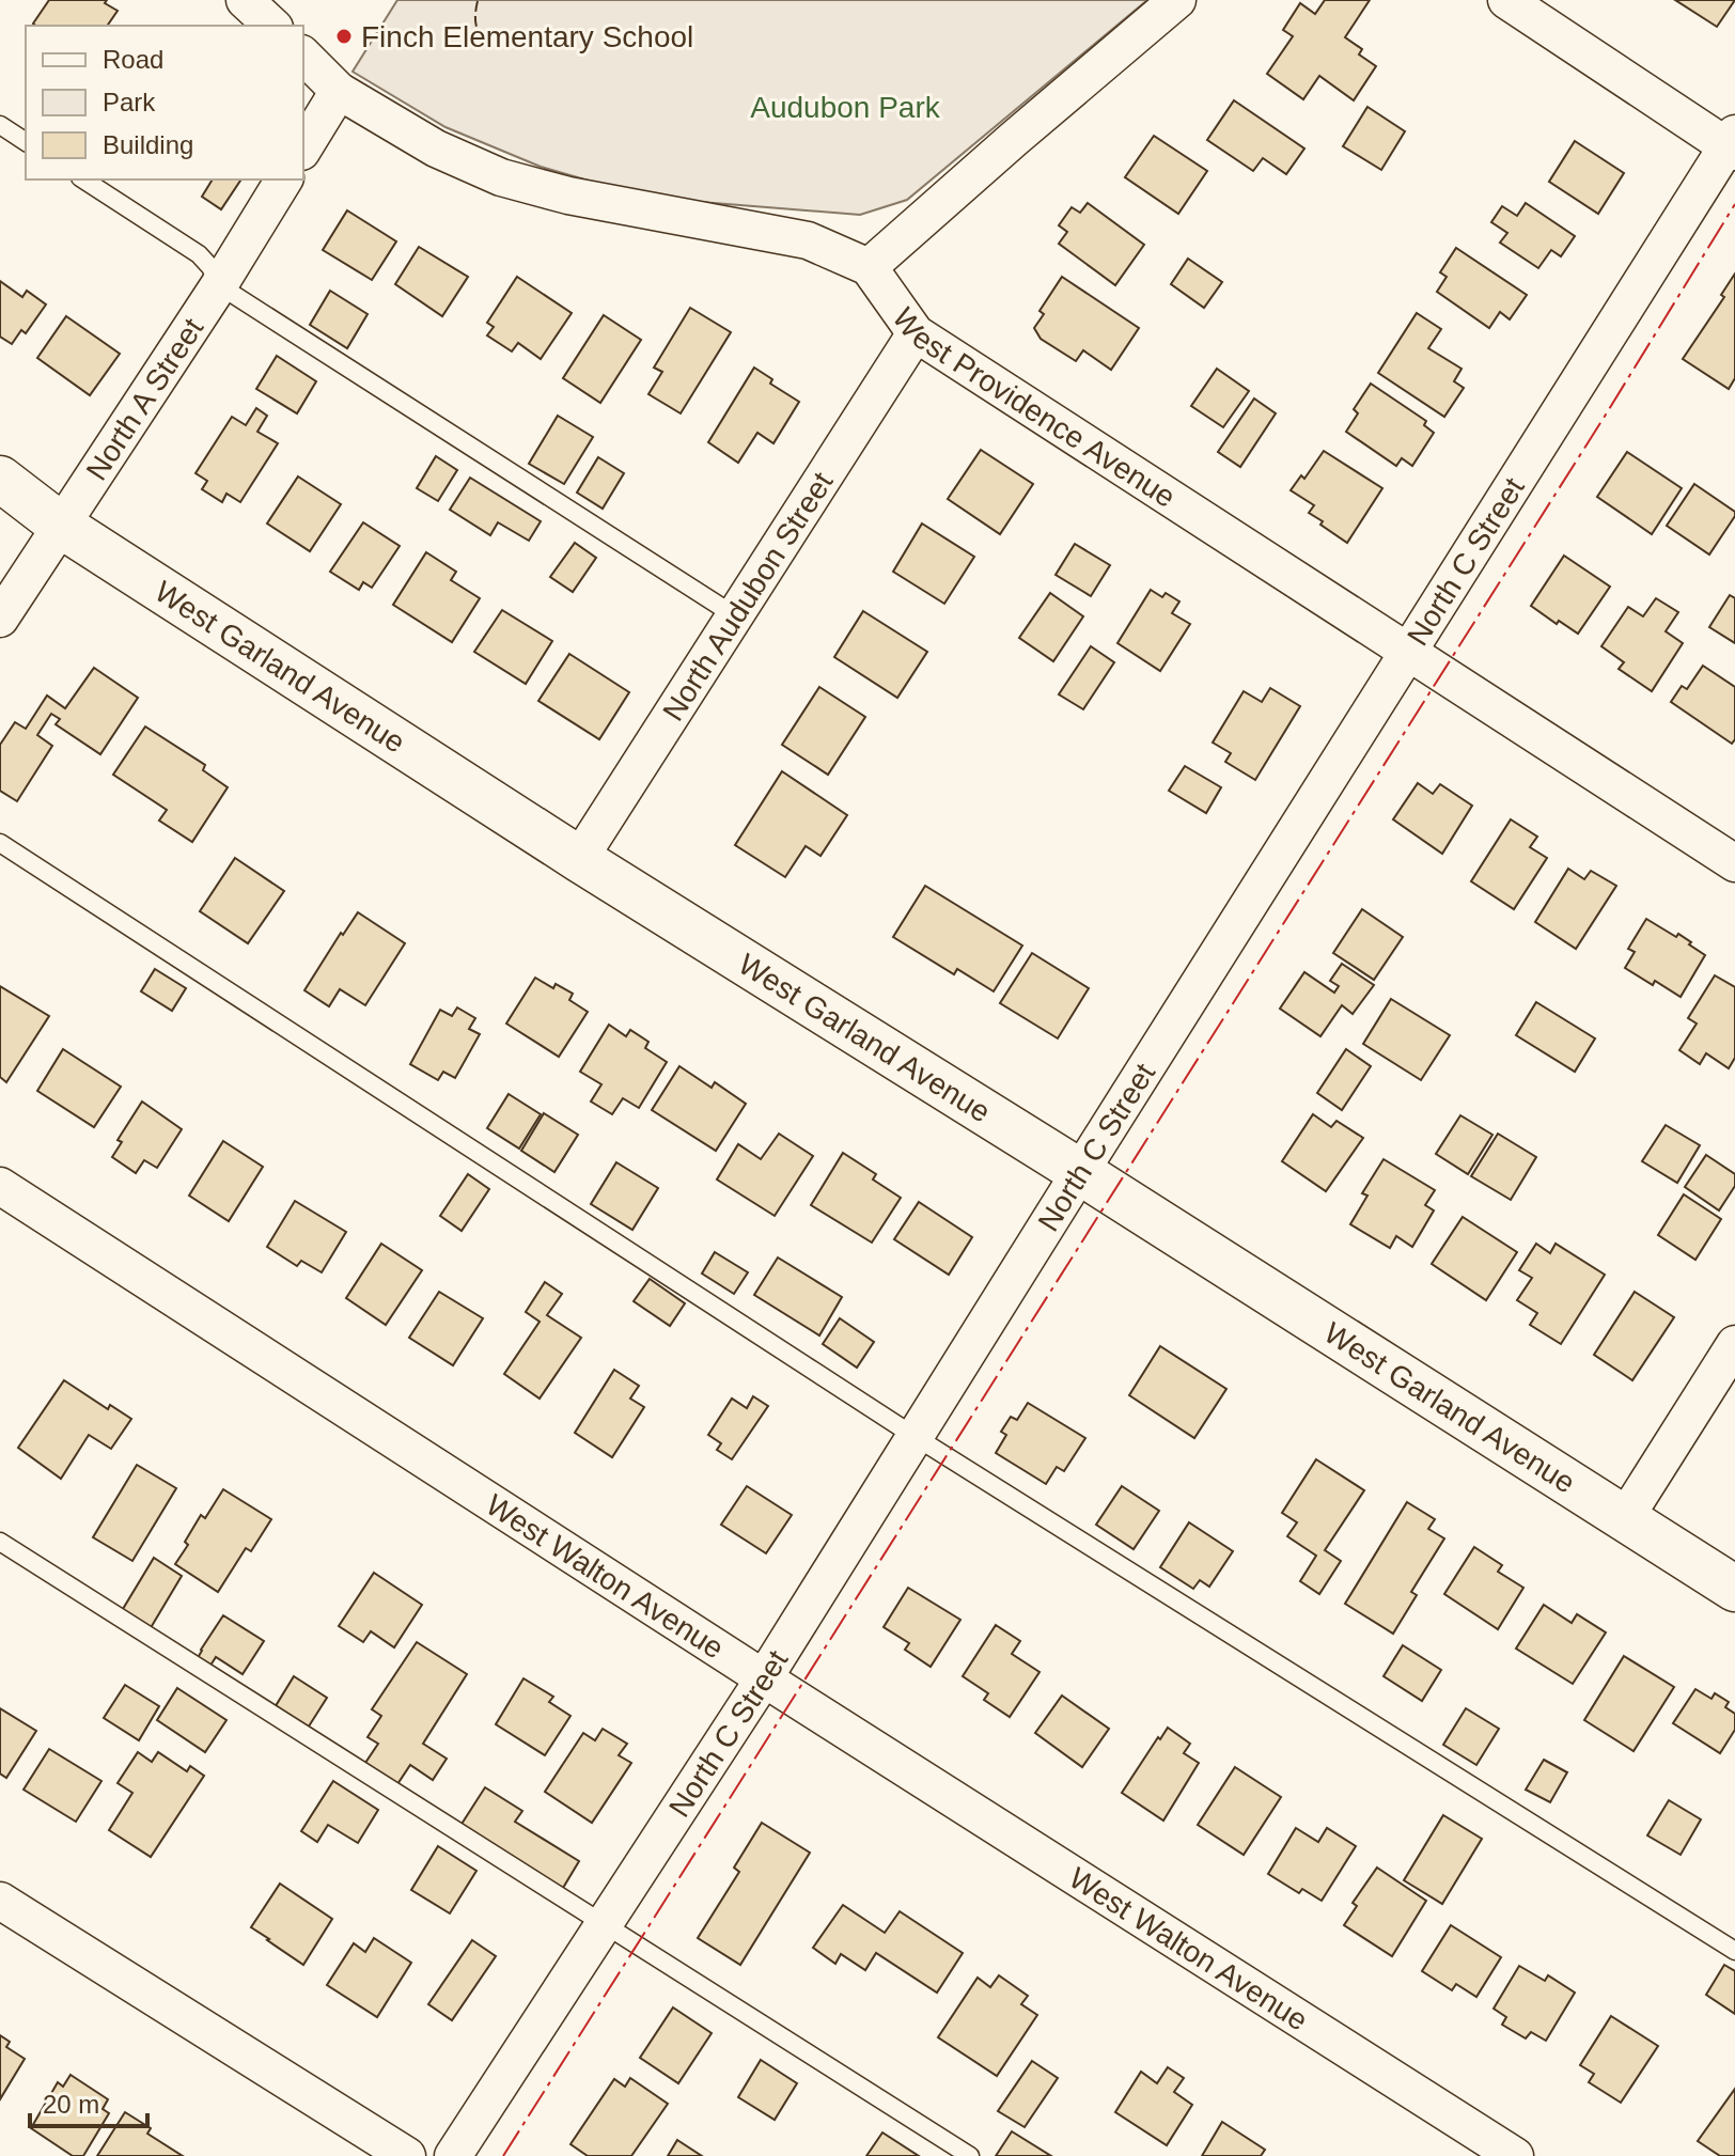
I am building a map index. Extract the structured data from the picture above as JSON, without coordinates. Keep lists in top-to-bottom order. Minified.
{"streets":{"street":["North A Street","West Providence Avenue","North C Street","North Audubon Street","West Garland Avenue","West Walton Avenue"]},"crossings":[["North A Street","West Garland Avenue"],["West Providence Avenue","North C Street"],["West Providence Avenue","North Audubon Street"],["North C Street","West Garland Avenue"],["North C Street","West Walton Avenue"],["North Audubon Street","West Garland Avenue"]],"parks":["Audubon Park"],"places":["Finch Elementary School"],"legend":["Road","Park","Building"],"scale_bar":"20 m"}
